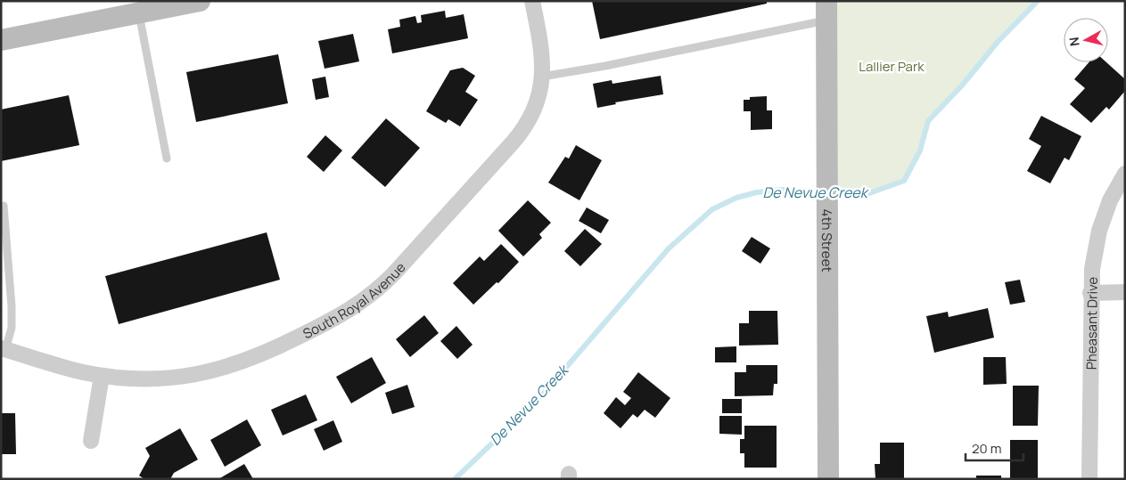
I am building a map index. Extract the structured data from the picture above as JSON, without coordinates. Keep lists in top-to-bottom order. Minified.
{"streets":{"street":["4th Street","South Royal Avenue","Pheasant Drive"]},"water":["De Nevue Creek"],"parks":["Lallier Park"],"scale_bar":"20 m","north":"left"}
